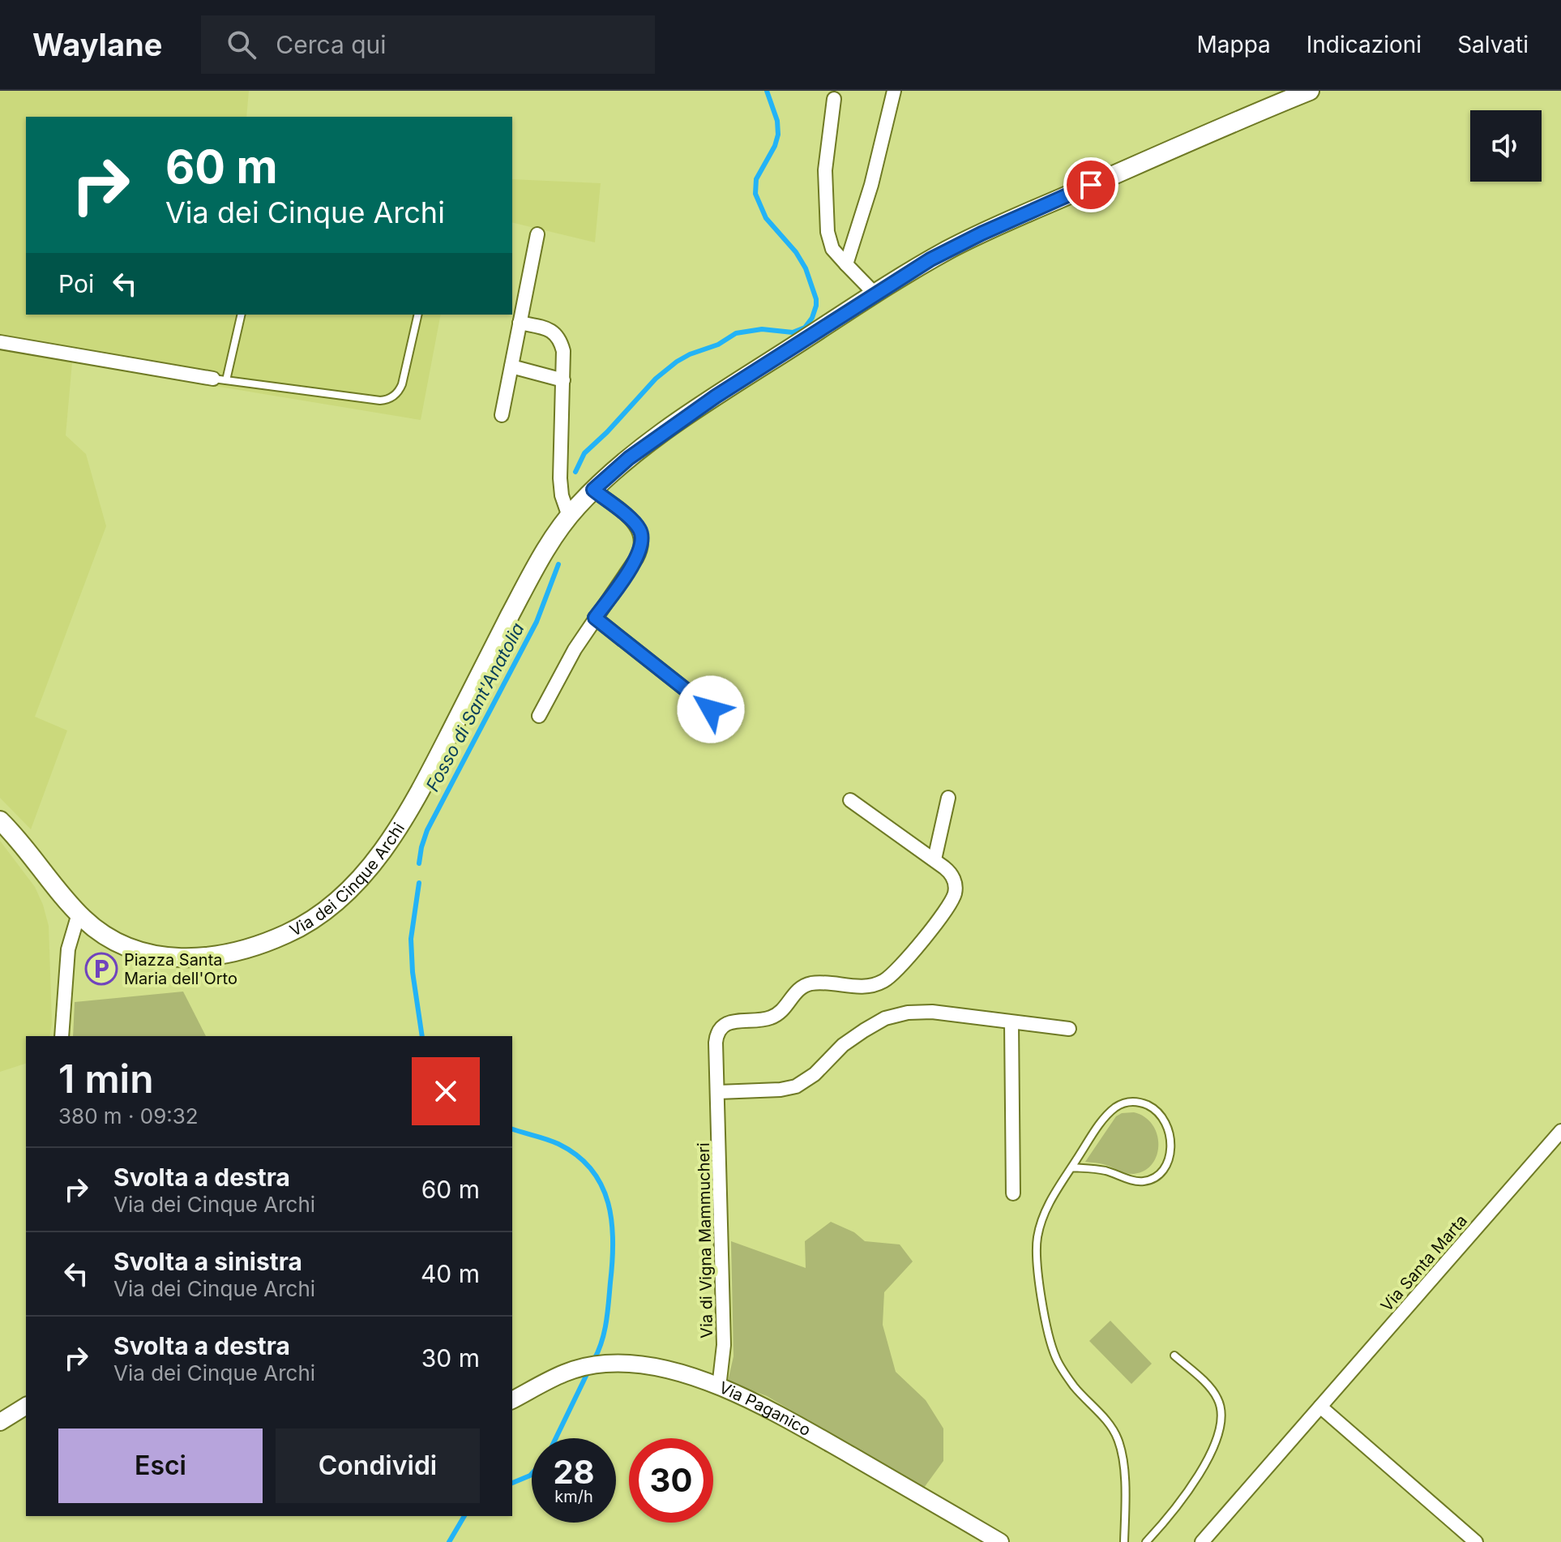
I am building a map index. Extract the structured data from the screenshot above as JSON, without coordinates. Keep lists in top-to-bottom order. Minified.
{"streets":{"main road":["Via dei Cinque Archi"],"street":["Via di Vigna Mammucheri","Via Santa Marta","Via Paganico"]},"crossings":[["Via di Vigna Mammucheri","Via Paganico"]],"water":["Fosso di Sant'Anatolia"],"places":{"parking":["Piazza Santa Maria dell'Orto"]},"page":{"header":"Waylane","search":"Cerca qui","nav":["Mappa","Indicazioni","Salvati"],"turn":["60 m","Via dei Cinque Archi"],"then":"Poi","heading":["1 min","380 m · 09:32"],"list":[{"name":"Svolta a destra","note":"Via dei Cinque Archi","value":"60 m"},{"name":"Svolta a sinistra","note":"Via dei Cinque Archi","value":"40 m"},{"name":"Svolta a destra","note":"Via dei Cinque Archi","value":"30 m"}],"buttons":["Esci","Condividi"],"speed":"28 km/h","limit":"30"}}
